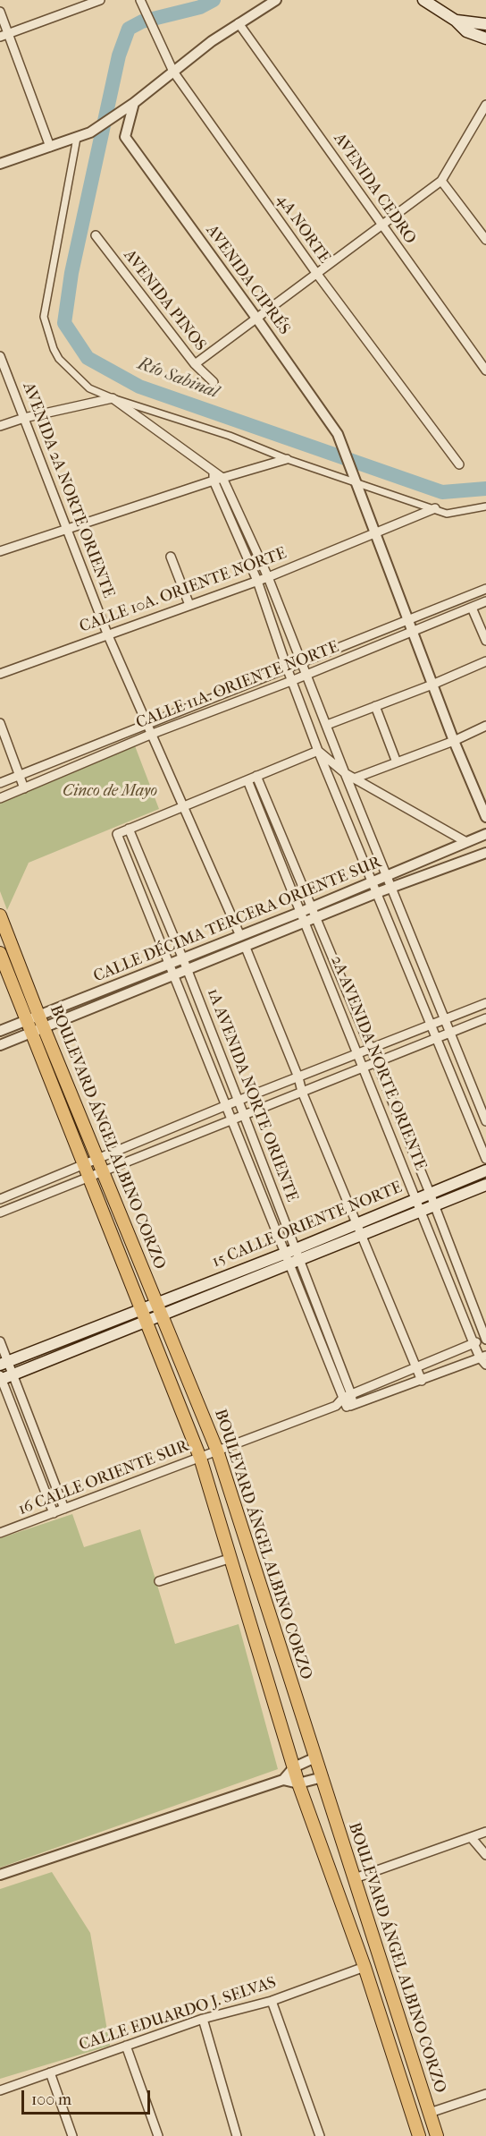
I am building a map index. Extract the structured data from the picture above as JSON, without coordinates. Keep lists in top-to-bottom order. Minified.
{"streets":{"main road":["BOULEVARD ÁNGEL ALBINO CORZO","15 CALLE ORIENTE NORTE"],"street":["AVENIDA CEDRO","4A NORTE","AVENIDA CIPRÉS","AVENIDA PINOS","AVENIDA 2A NORTE ORIENTE","CALLE 10A. ORIENTE NORTE","CALLE 11A. ORIENTE NORTE","CALLE DÉCIMA TERCERA ORIENTE SUR","2A AVENIDA NORTE ORIENTE","1A AVENIDA NORTE ORIENTE","16 CALLE ORIENTE SUR","CALLE EDUARDO J. SELVAS"]},"crossings":[["AVENIDA CIPRÉS","CALLE 10A. ORIENTE NORTE"],["AVENIDA CIPRÉS","CALLE 11A. ORIENTE NORTE"],["AVENIDA 2A NORTE ORIENTE","CALLE 10A. ORIENTE NORTE"],["AVENIDA 2A NORTE ORIENTE","CALLE 11A. ORIENTE NORTE"],["AVENIDA 2A NORTE ORIENTE","CALLE DÉCIMA TERCERA ORIENTE SUR"],["CALLE DÉCIMA TERCERA ORIENTE SUR","2A AVENIDA NORTE ORIENTE"],["CALLE DÉCIMA TERCERA ORIENTE SUR","1A AVENIDA NORTE ORIENTE"],["CALLE DÉCIMA TERCERA ORIENTE SUR","BOULEVARD ÁNGEL ALBINO CORZO"],["2A AVENIDA NORTE ORIENTE","15 CALLE ORIENTE NORTE"],["1A AVENIDA NORTE ORIENTE","15 CALLE ORIENTE NORTE"],["BOULEVARD ÁNGEL ALBINO CORZO","15 CALLE ORIENTE NORTE"],["BOULEVARD ÁNGEL ALBINO CORZO","16 CALLE ORIENTE SUR"],["BOULEVARD ÁNGEL ALBINO CORZO","CALLE EDUARDO J. SELVAS"]],"water":["Río Sabinal"],"parks":["Cinco de Mayo"],"scale_bar":"100 m"}
